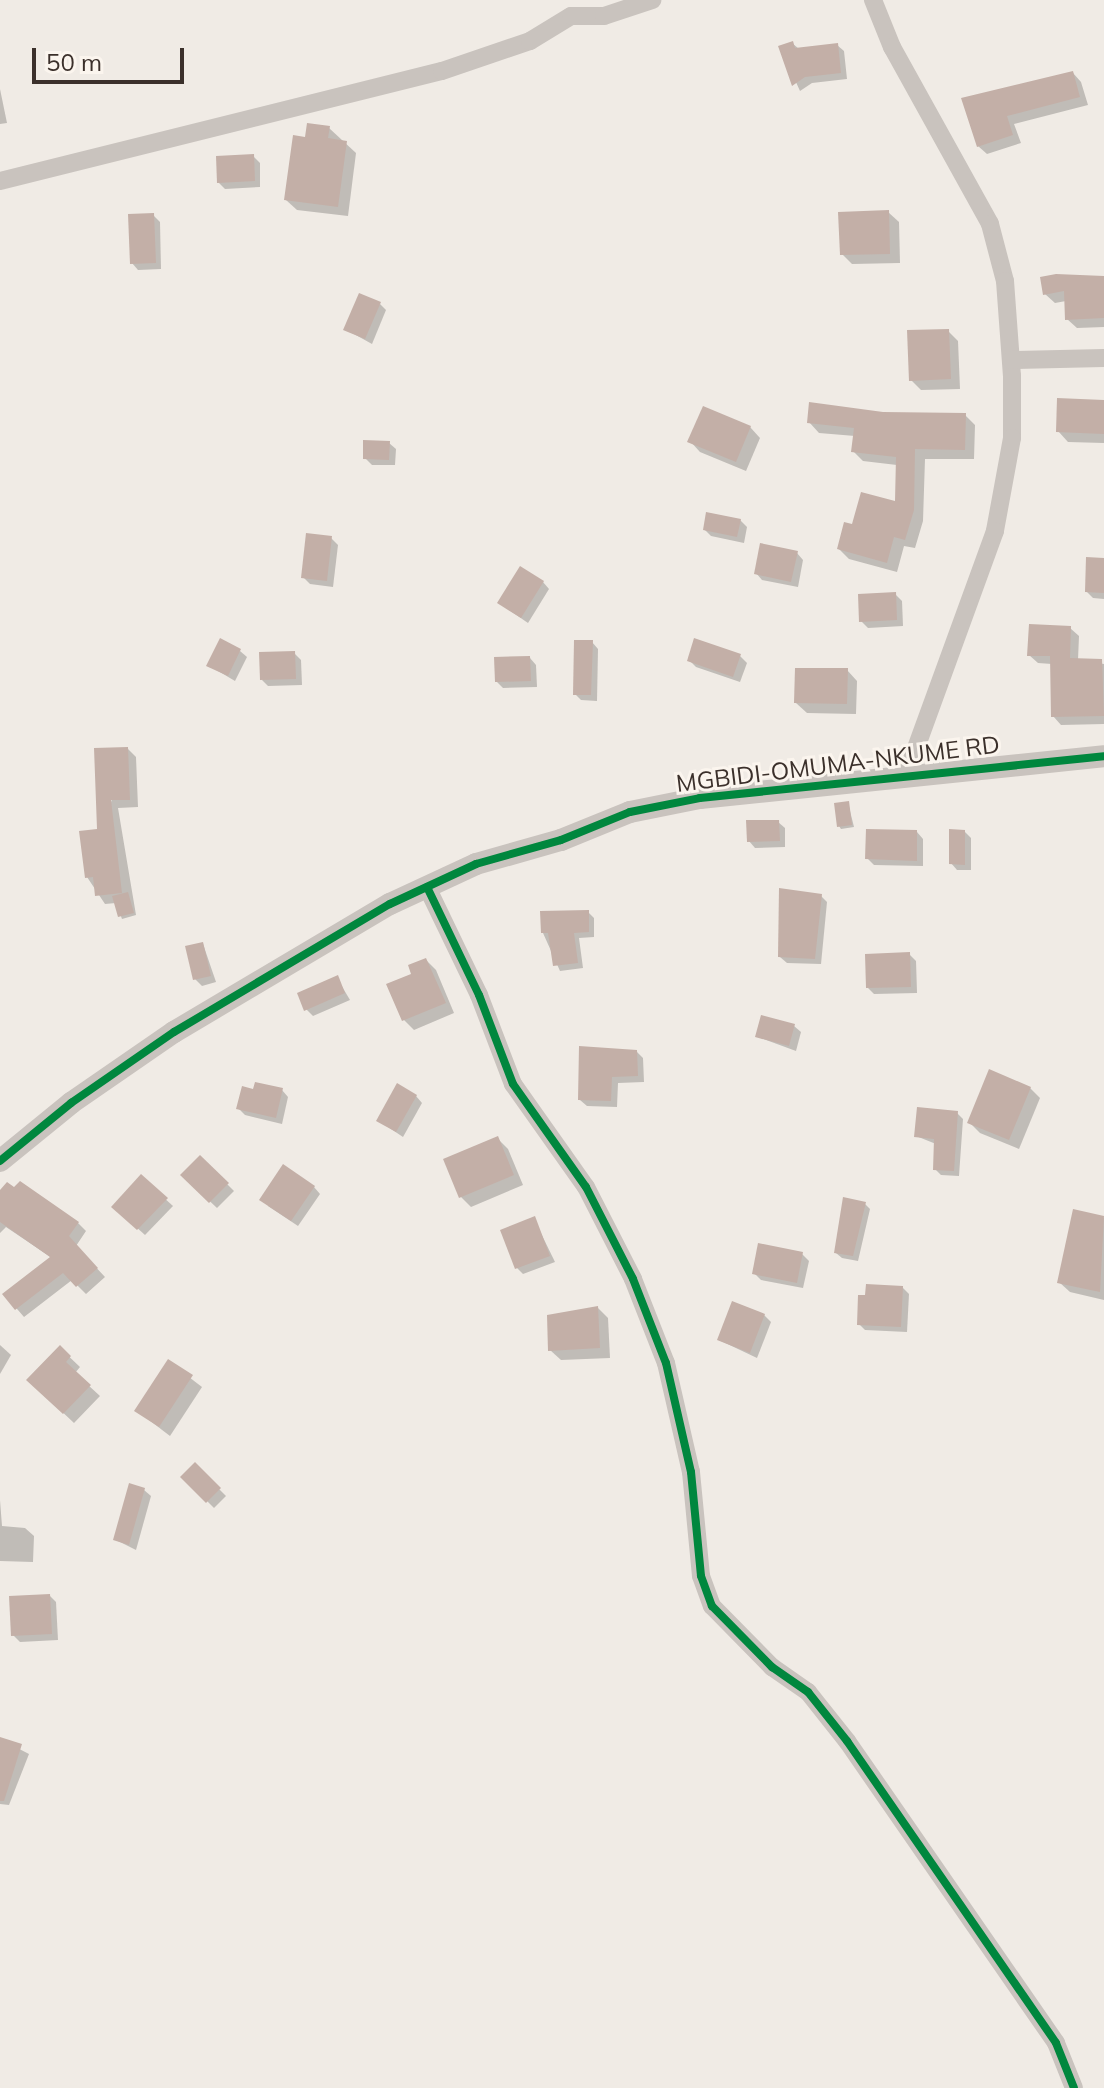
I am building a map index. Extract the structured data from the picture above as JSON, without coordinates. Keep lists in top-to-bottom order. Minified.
{"streets":{"street":["MGBIDI-OMUMA-NKUME RD"]},"scale_bar":"50 m"}
